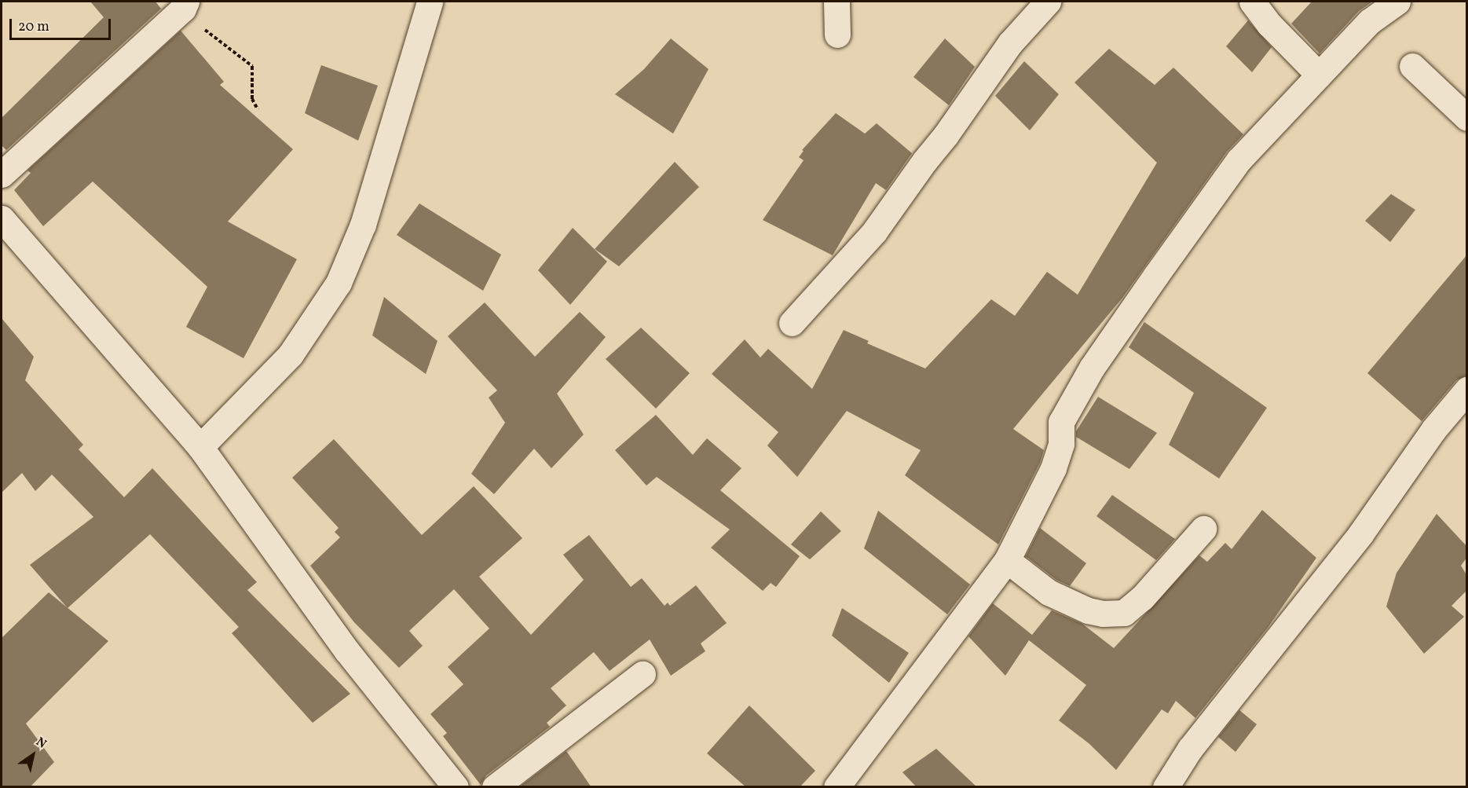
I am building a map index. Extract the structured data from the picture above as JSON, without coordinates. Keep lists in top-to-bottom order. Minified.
{"scale_bar":"20 m","north":"top right"}
